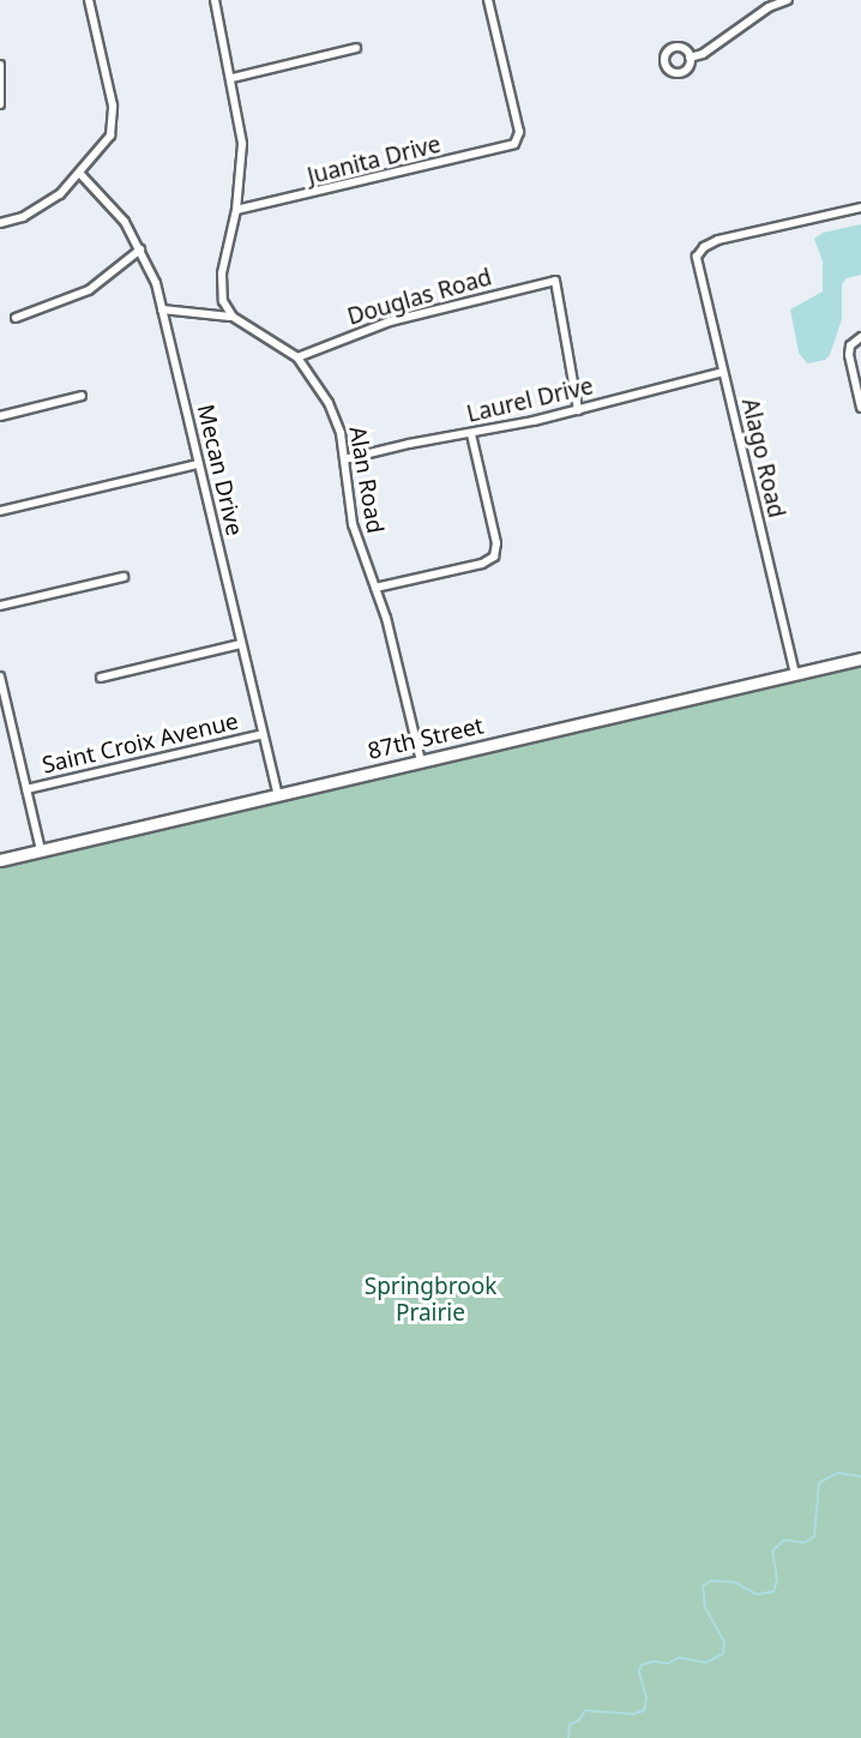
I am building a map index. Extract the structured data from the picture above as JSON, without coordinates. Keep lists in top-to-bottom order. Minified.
{"streets":{"street":["Juanita Drive","Douglas Road","Laurel Drive","Alago Road","Mecan Drive","Alan Road","87th Street","Saint Croix Avenue"]},"crossings":[["Douglas Road","Laurel Drive"],["Douglas Road","Alan Road"],["Laurel Drive","Alago Road"],["Laurel Drive","Alan Road"],["Alago Road","87th Street"],["Mecan Drive","87th Street"],["Mecan Drive","Saint Croix Avenue"],["Alan Road","87th Street"]],"parks":["Springbrook Prairie"]}
